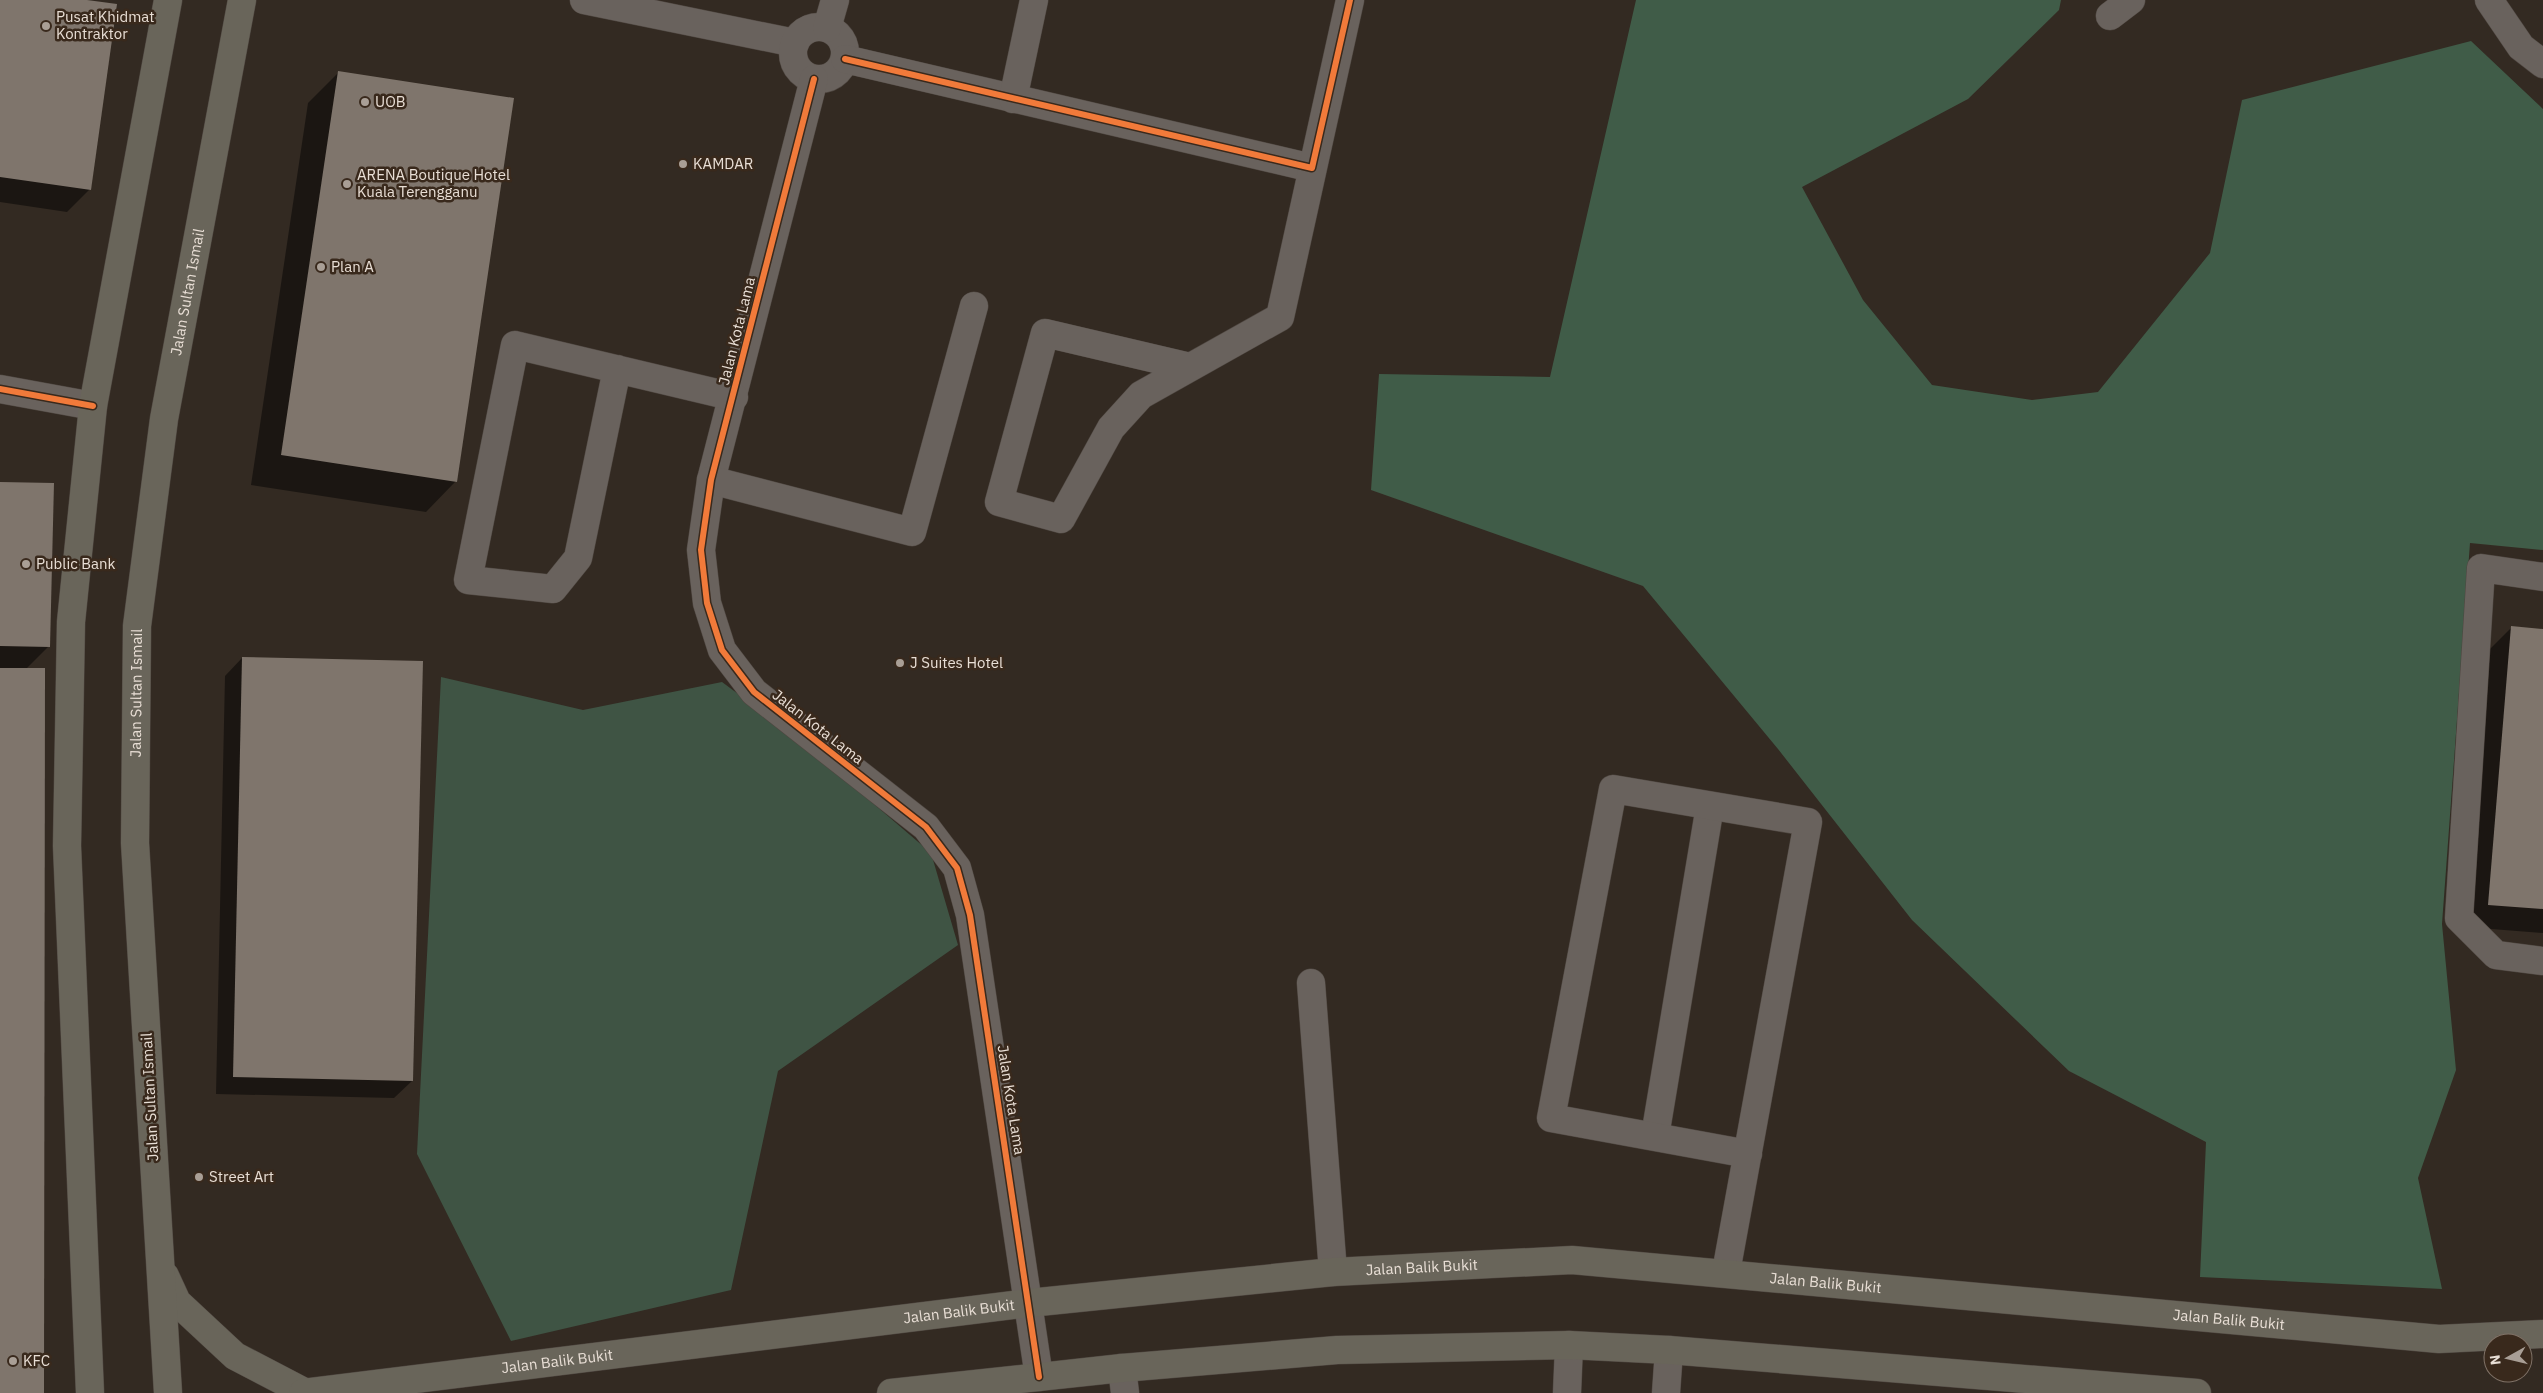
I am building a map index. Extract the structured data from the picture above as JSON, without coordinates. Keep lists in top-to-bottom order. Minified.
{"streets":{"main road":["Jalan Sultan Ismail","Jalan Balik Bukit"],"street":["Jalan Kota Lama"]},"crossings":[["Jalan Kota Lama","Jalan Balik Bukit"]],"places":["Pusat Khidmat Kontraktor","UOB","KAMDAR","ARENA Boutique Hotel Kuala Terengganu","Plan A","Public Bank","J Suites Hotel","Street Art","KFC"],"north":"left"}
